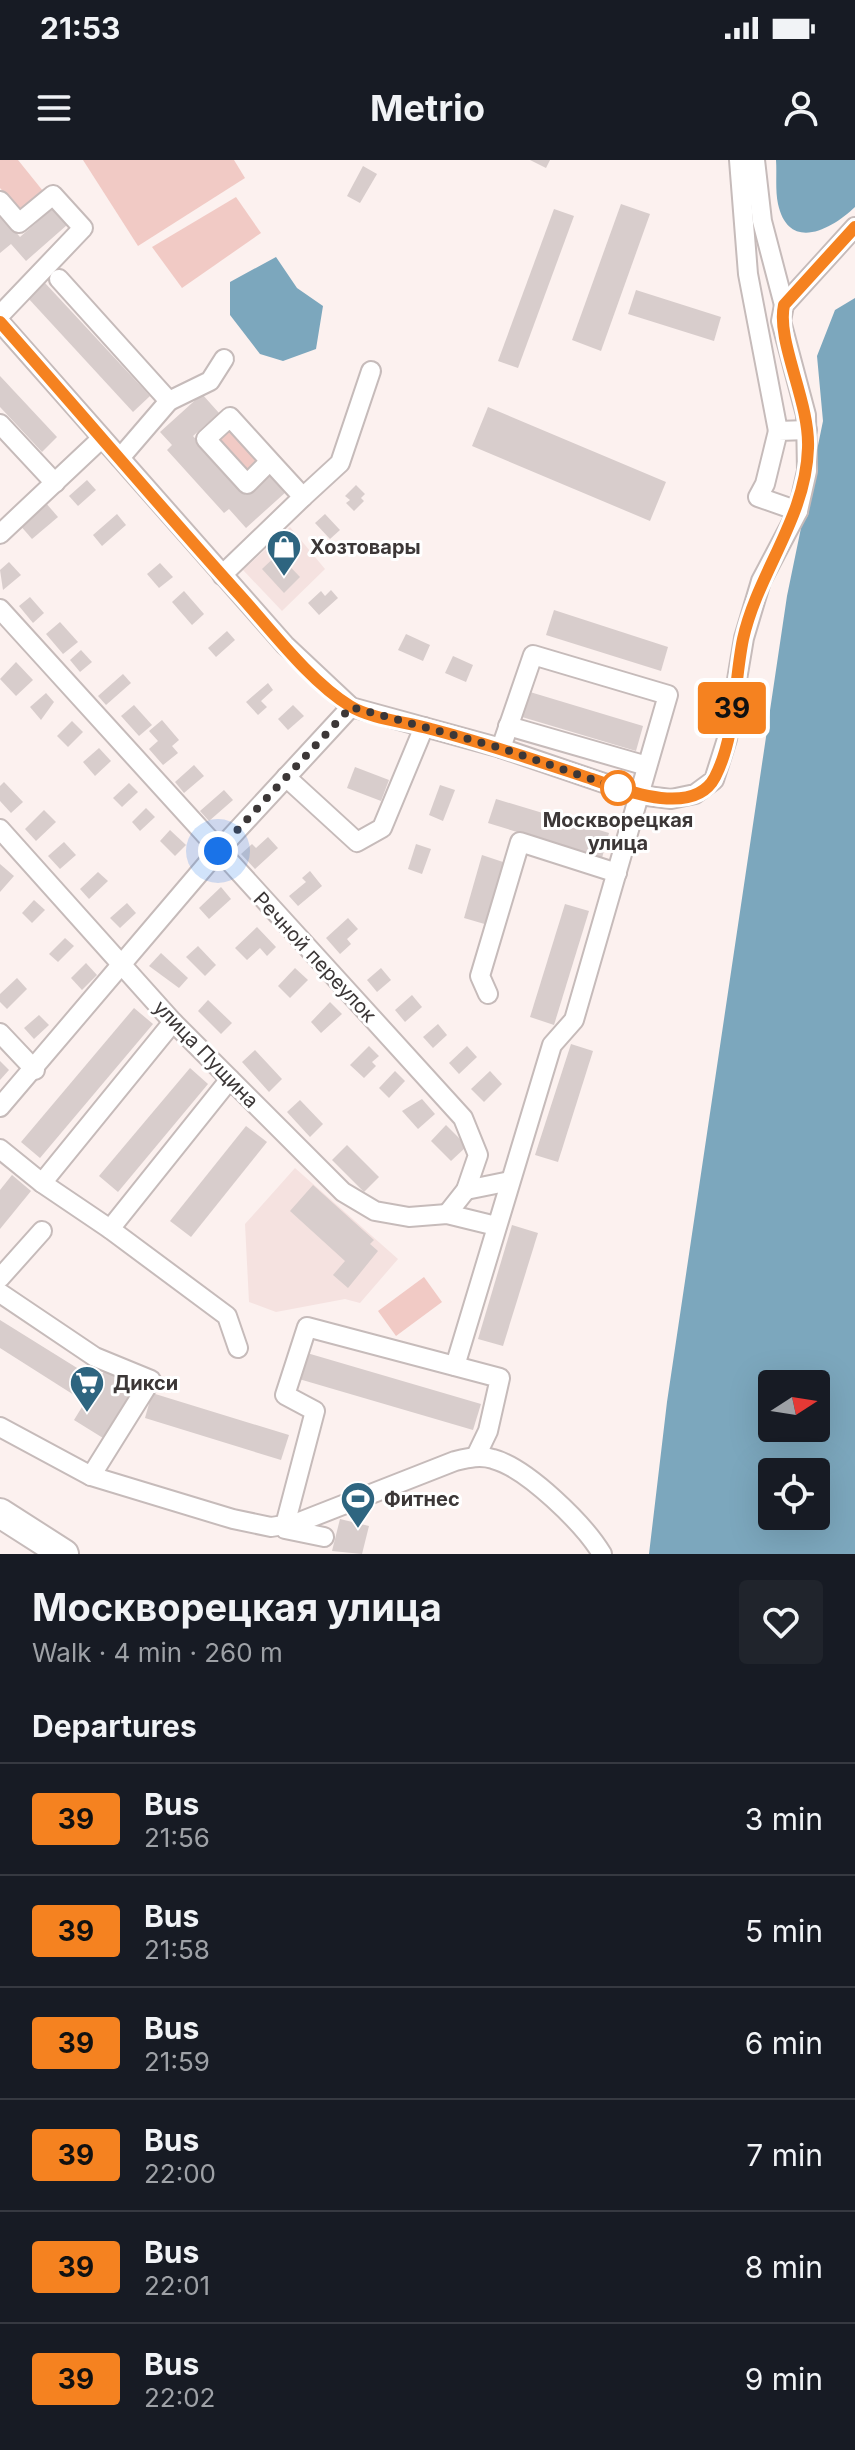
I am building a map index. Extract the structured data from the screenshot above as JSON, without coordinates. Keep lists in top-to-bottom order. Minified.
{"streets":{"street":["Речной переулок","улица Пущина"]},"crossings":[["Речной переулок","улица Пущина"]],"places":{"shop":["Хозтовары"],"other":["Москворецкая улица"],"supermarket":["Дикси"],"sports":["Фитнес"]},"lines":["bus line 39"],"north":"right","page":{"status":"21:53","header":"Metrio","on_map":"39","heading":[["Москворецкая улица","Walk · 4 min · 260 m"],"Departures"],"list":[{"mark":"39","name":"Bus","note":"21:56","value":"3 min"},{"mark":"39","name":"Bus","note":"21:58","value":"5 min"},{"mark":"39","name":"Bus","note":"21:59","value":"6 min"},{"mark":"39","name":"Bus","note":"22:00","value":"7 min"},{"mark":"39","name":"Bus","note":"22:01","value":"8 min"},{"mark":"39","name":"Bus","note":"22:02","value":"9 min"}]}}
